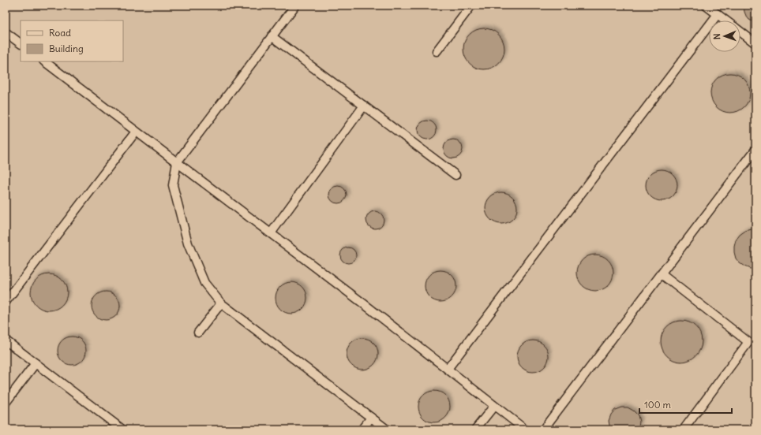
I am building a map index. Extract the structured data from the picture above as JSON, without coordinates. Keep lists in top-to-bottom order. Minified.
{"legend":["Road","Building"],"scale_bar":"100 m","north":"left"}
